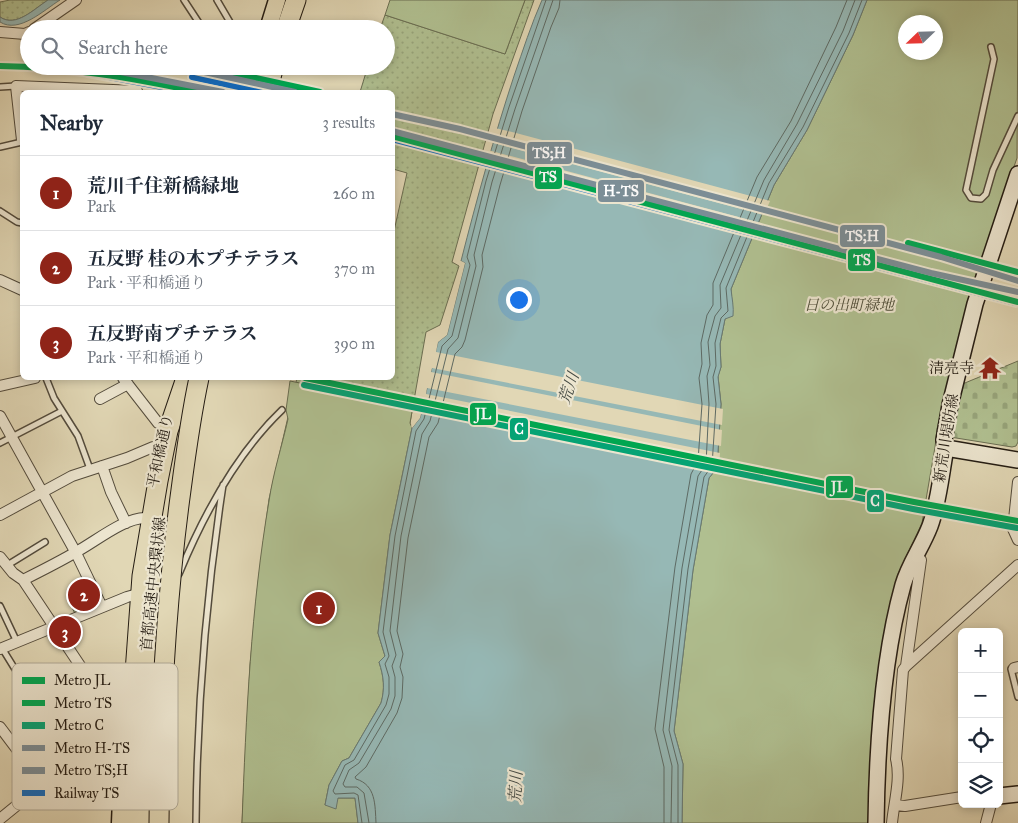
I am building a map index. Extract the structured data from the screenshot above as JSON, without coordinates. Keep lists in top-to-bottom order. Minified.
{"streets":{"highway":["首都高速中央環状線"],"main road":["新荒川堤防線","平和橋通り"]},"water":["荒川"],"parks":["日の出町緑地"],"places":{"temple":["清亮寺"]},"lines":["metro line TS","metro line H-TS","metro line TS;H","rail line TS","metro line JL","metro line C"],"legend":["Metro JL","Metro TS","Metro C","Metro H-TS","Metro TS;H","Railway TS"],"north":"bottom left","page":{"search":"Search here","heading":["Nearby","3 results"],"list":[{"mark":"1","name":"荒川千住新橋緑地","note":"Park","value":"260 m"},{"mark":"2","name":"五反野 桂の木プチテラス","note":"Park · 平和橋通り","value":"370 m"},{"mark":"3","name":"五反野南プチテラス","note":"Park · 平和橋通り","value":"390 m"}],"pins":["2","1","3"],"map_buttons":["+","−"]}}
